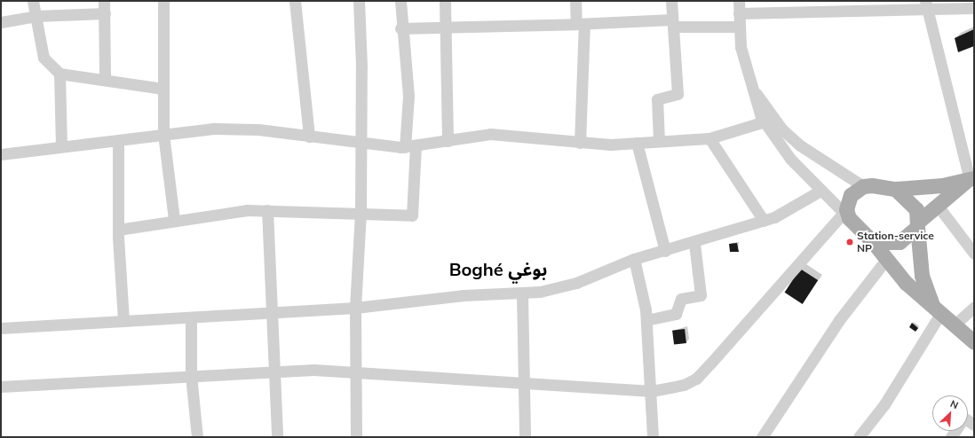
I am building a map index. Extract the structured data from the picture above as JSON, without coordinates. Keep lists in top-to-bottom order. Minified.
{"districts":["Boghé بوغي"],"places":["Station-service NP"],"north":"top right"}
